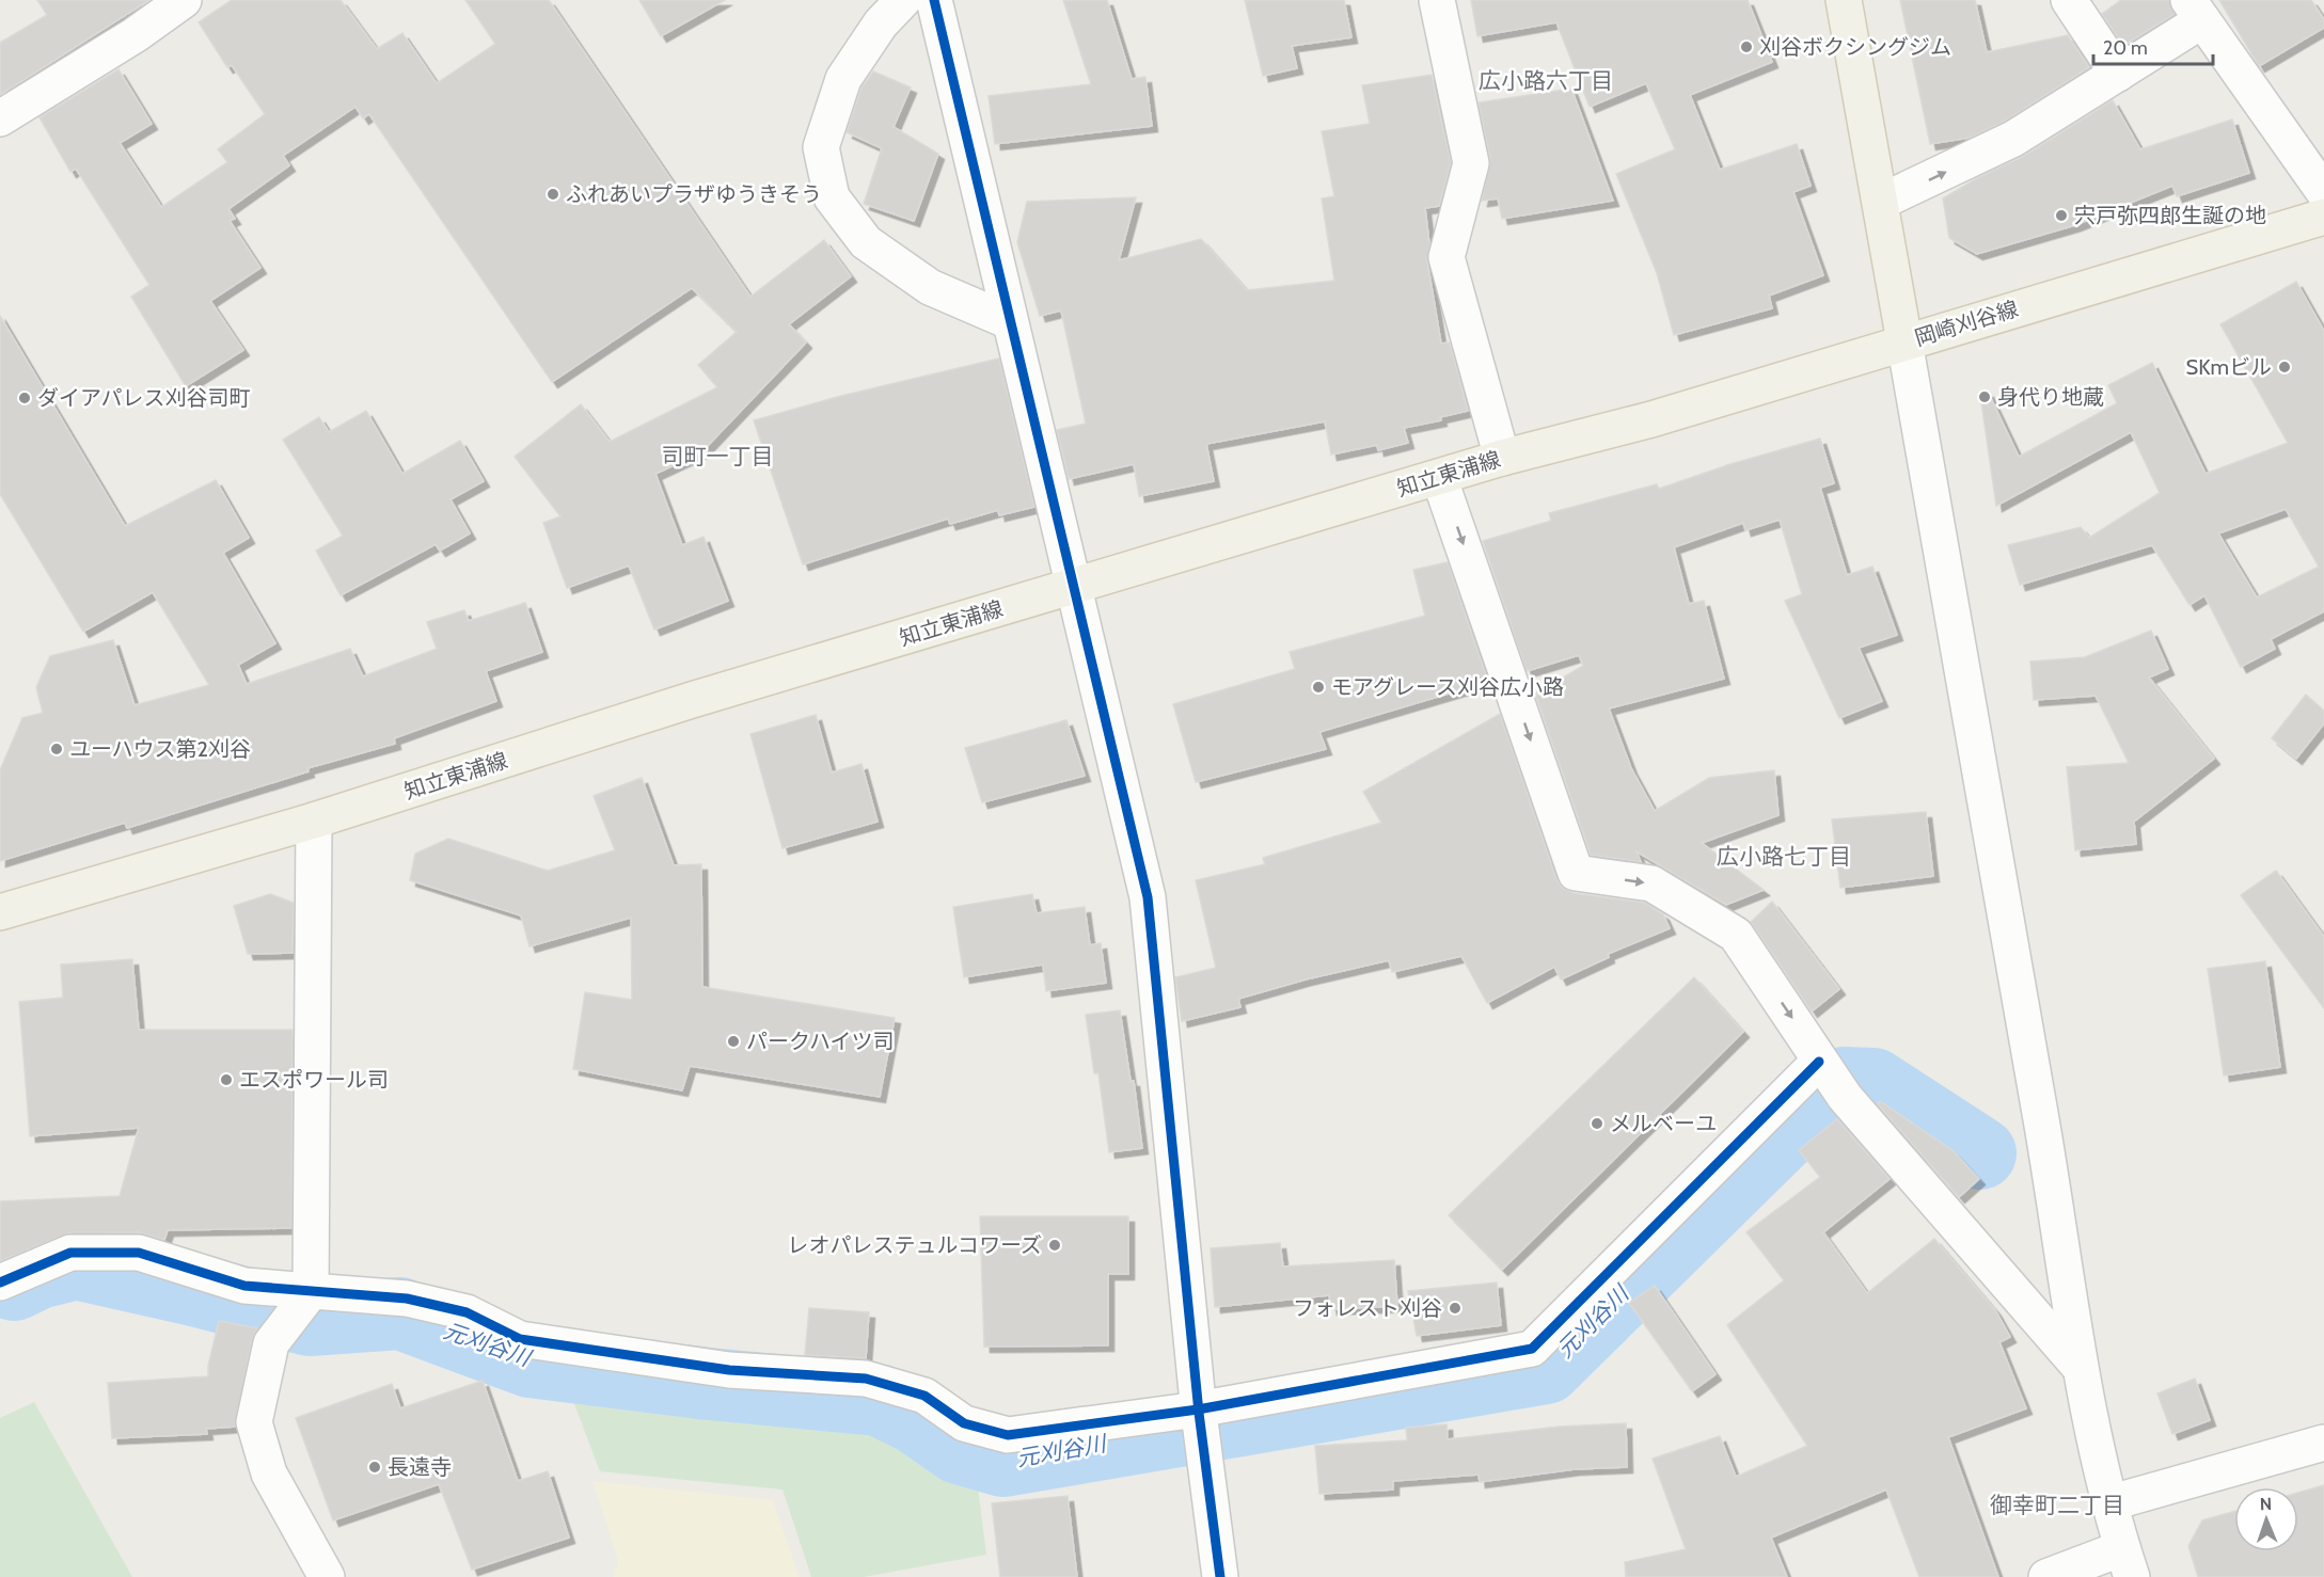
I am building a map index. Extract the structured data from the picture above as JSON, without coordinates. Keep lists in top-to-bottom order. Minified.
{"streets":{"main road":["岡崎刈谷線","知立東浦線"]},"crossings":[["岡崎刈谷線","知立東浦線"]],"districts":["広小路六丁目","司町一丁目","広小路七丁目","御幸町二丁目"],"water":["元刈谷川"],"places":["刈谷ボクシングジム","ふれあいプラザゆうきそう","宍戸弥四郎生誕の地","SKmビル","身代り地蔵","ダイアパレス刈谷司町","モアグレース刈谷広小路","ユーハウス第2刈谷","パークハイツ司","エスポワール司","メルベーユ","レオパレステュルコワーズ","フォレスト刈谷","長遠寺"],"scale_bar":"20 m","north":"top"}
